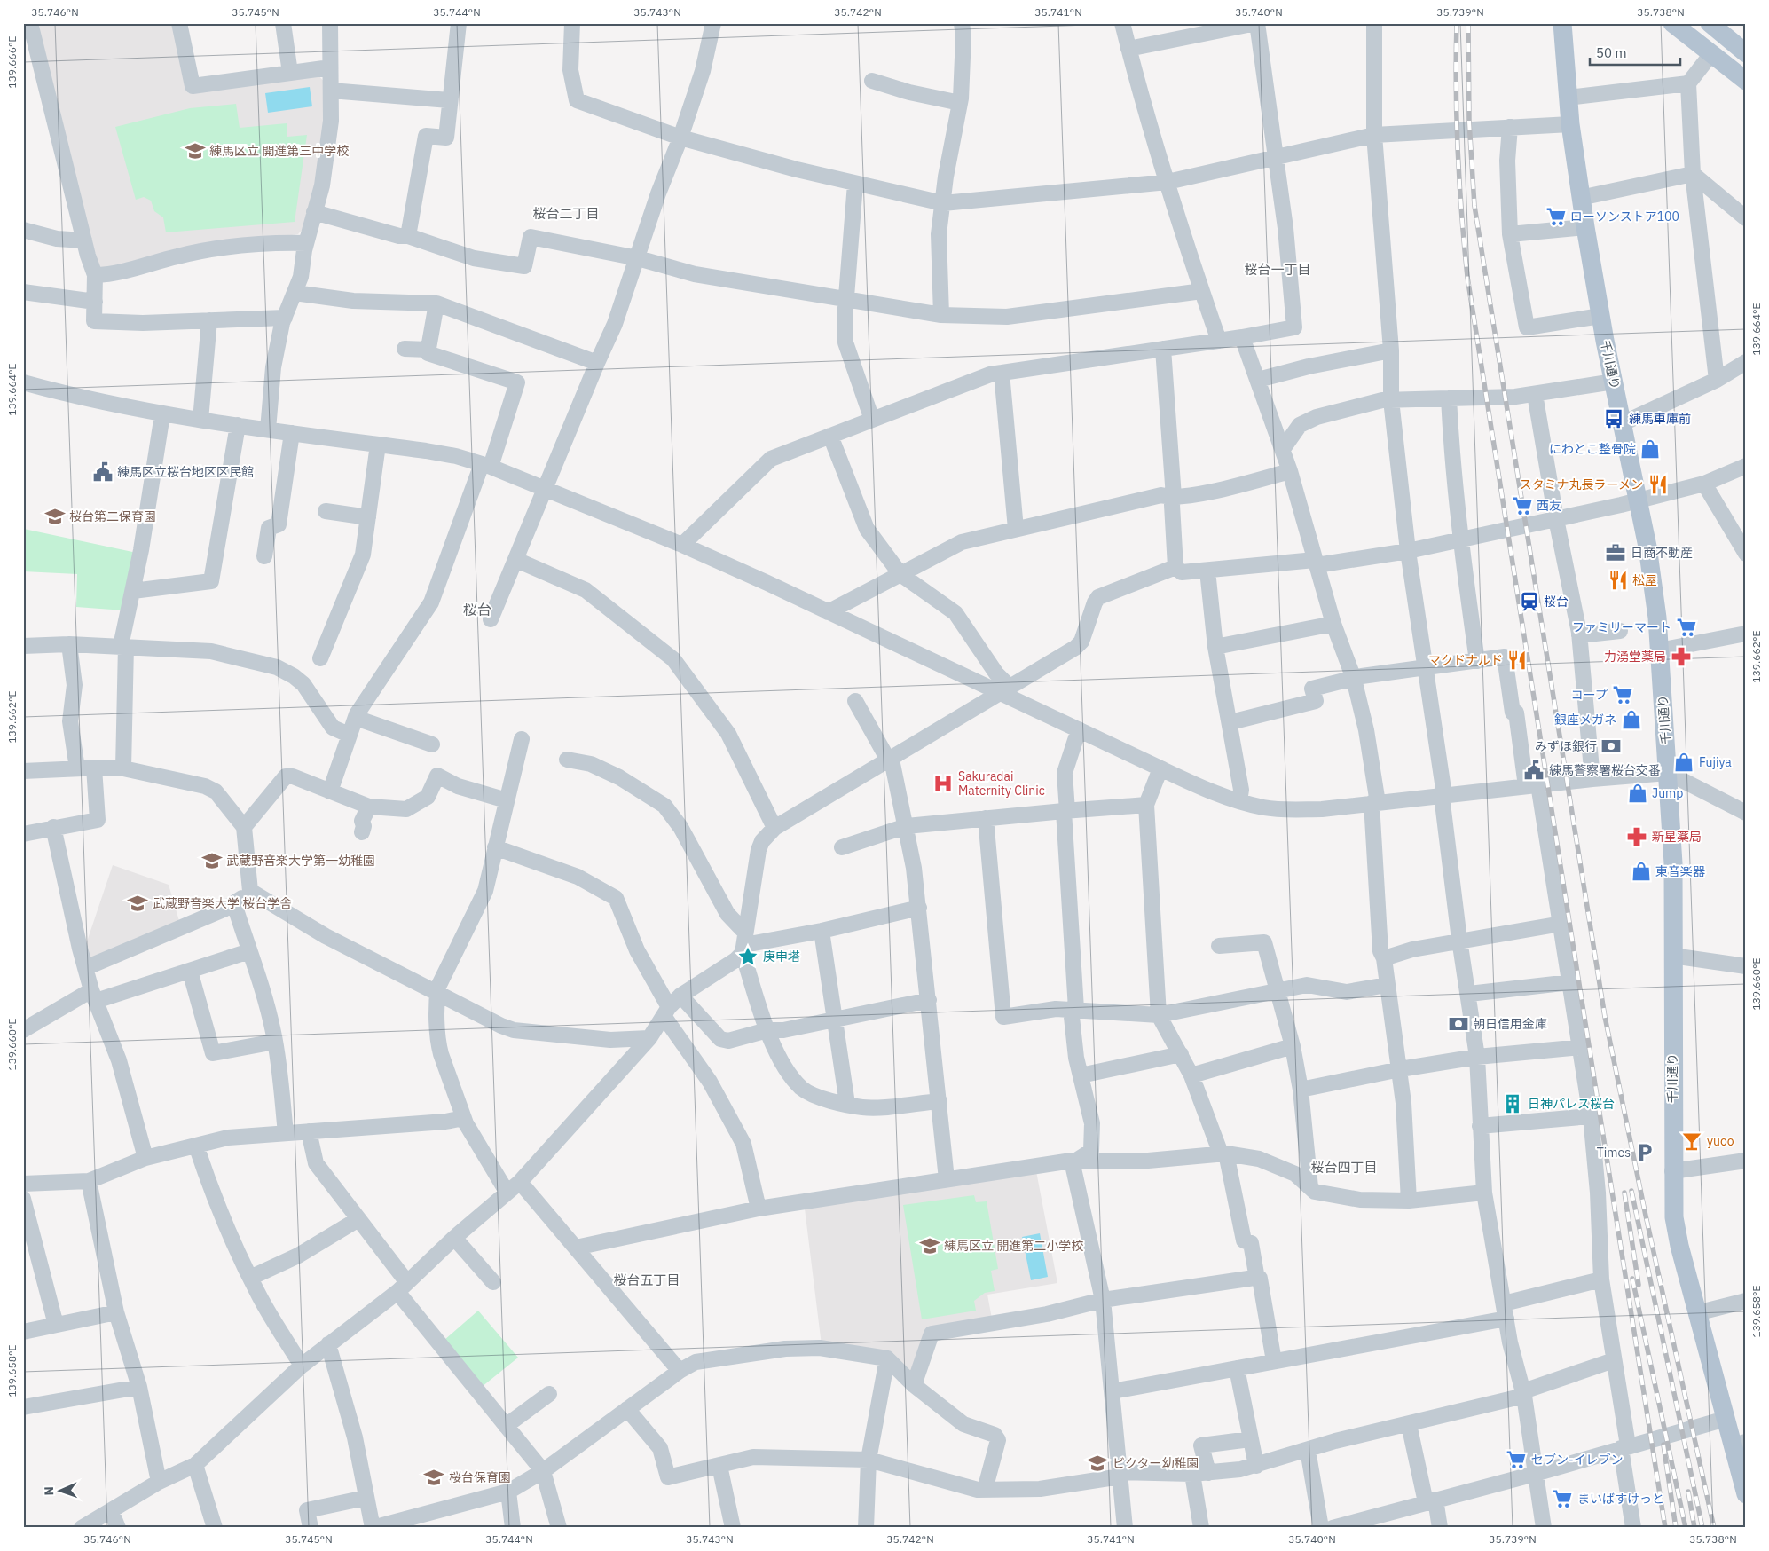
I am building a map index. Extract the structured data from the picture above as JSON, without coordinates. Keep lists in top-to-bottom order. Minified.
{"streets":{"main road":["千川通り"]},"districts":["桜台二丁目","桜台一丁目","桜台","桜台四丁目","桜台五丁目"],"places":{"school or university":["練馬区立 開進第三中学校","桜台第二保育園","武蔵野音楽大学第一幼稚園","武蔵野音楽大学 桜台学舎","練馬区立 開進第二小学校","ビクター幼稚園","桜台保育園"],"supermarket":["ローソンストア100","西友","ファミリーマート","コープ","セブン-イレブン","まいばすけっと"],"bus stop":["練馬車庫前"],"shop":["にわとこ整骨院","銀座メガネ","Fujiya","Jump","東音楽器"],"public building":["練馬区立桜台地区区民館","練馬警察署桜台交番"],"restaurant":["スタミナ丸長ラーメン","松屋","マクドナルド"],"office":["日商不動産"],"station":["桜台"],"pharmacy":["力湧堂薬局","新星薬局"],"bank":["みずほ銀行","朝日信用金庫"],"hospital":["Sakuradai Maternity Clinic"],"place":["庚申塔"],"building":["日神パレス桜台"],"bar":["yuoo"],"parking":["Times"]},"scale_bar":"50 m","north":"left","coordinates":["35.746°N","35.745°N","35.744°N","35.743°N","35.742°N","35.741°N","35.740°N","35.739°N","35.738°N","139.666°E","139.664°E","139.662°E","139.660°E","139.658°E"]}
